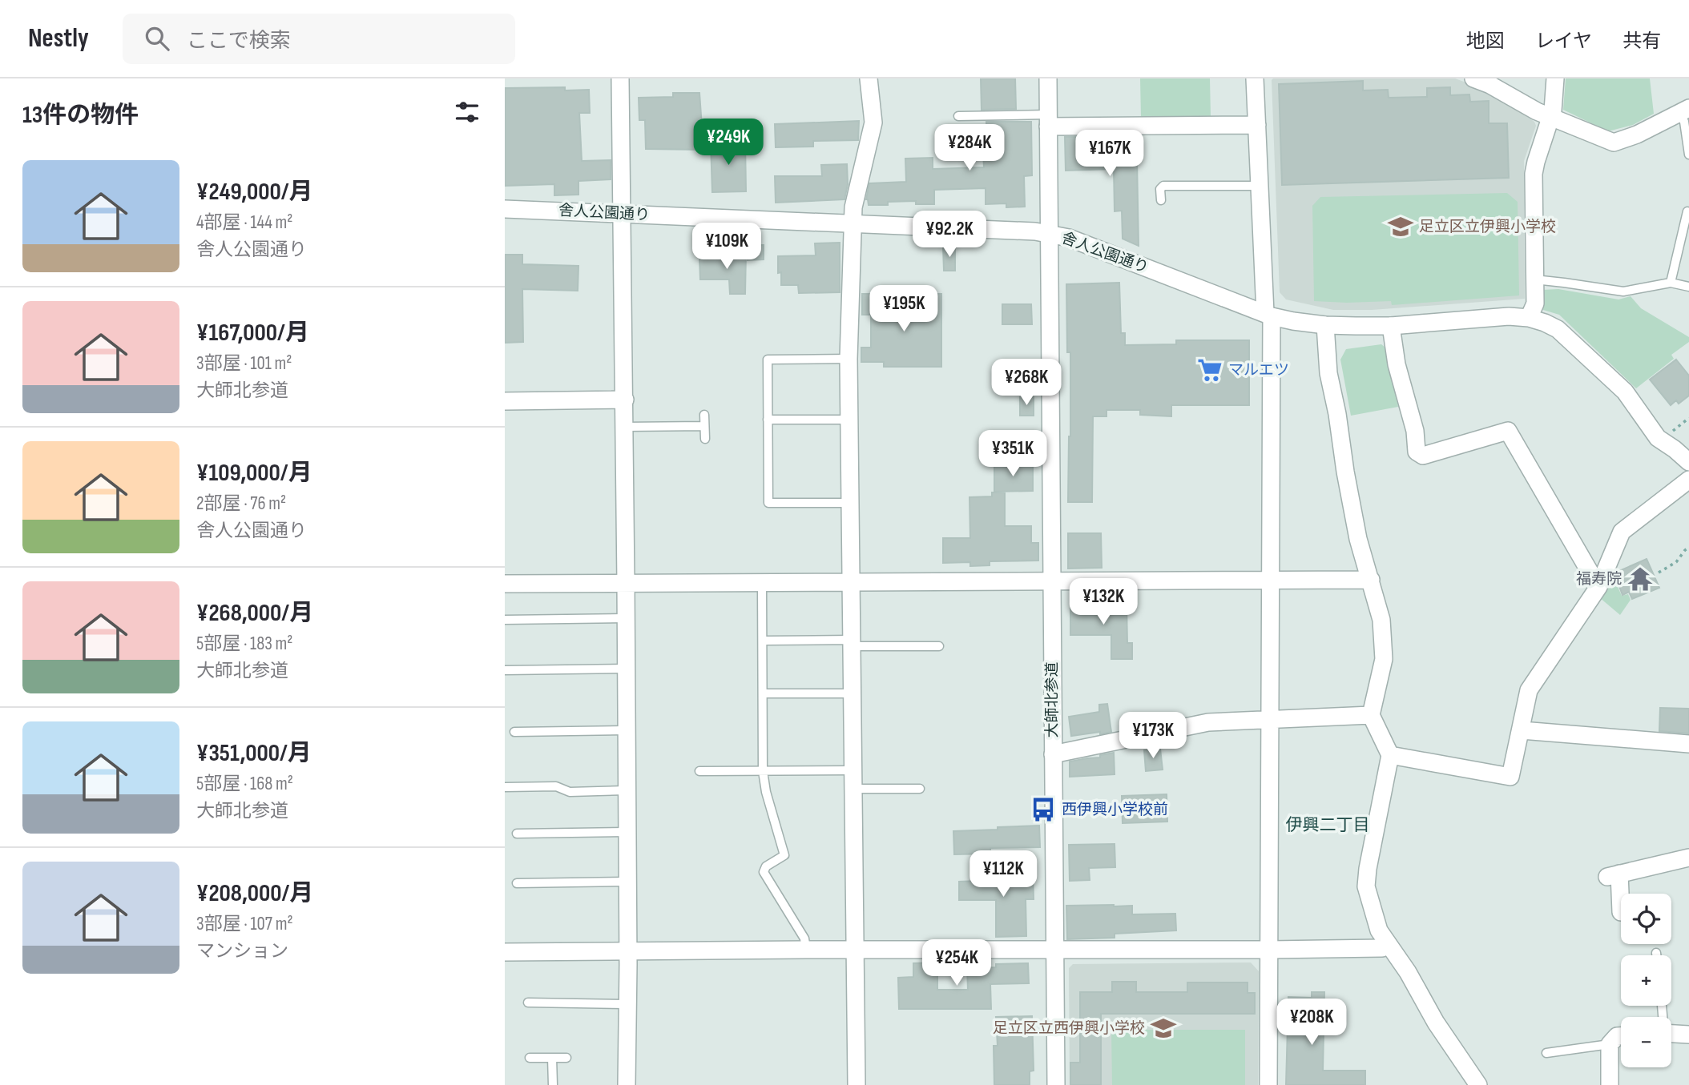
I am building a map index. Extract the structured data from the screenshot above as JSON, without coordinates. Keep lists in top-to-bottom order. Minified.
{"streets":{"street":["舎人公園通り","大師北参道"]},"crossings":[["舎人公園通り","大師北参道"]],"districts":["伊興二丁目"],"places":{"school or university":["足立区立伊興小学校","足立区立西伊興小学校"],"supermarket":["マルエツ"],"temple":["福寿院"],"bus stop":["西伊興小学校前"]},"page":{"header":"Nestly","search":"ここで検索","nav":["地図","レイヤ","共有"],"heading":"13件の物件","price":["¥249K","¥284K","¥167K","¥92.2K","¥109K","¥195K","¥268K","¥351K","¥132K","¥173K","¥112K","¥254K","¥208K"],"list":[{"name":"¥249,000/月","note":"4部屋 · 144 m² · 舎人公園通り"},{"name":"¥167,000/月","note":"3部屋 · 101 m² · 大師北参道"},{"name":"¥109,000/月","note":"2部屋 · 76 m² · 舎人公園通り"},{"name":"¥268,000/月","note":"5部屋 · 183 m² · 大師北参道"},{"name":"¥351,000/月","note":"5部屋 · 168 m² · 大師北参道"},{"name":"¥208,000/月","note":"3部屋 · 107 m² · マンション"}],"map_buttons":["+","−"]}}
